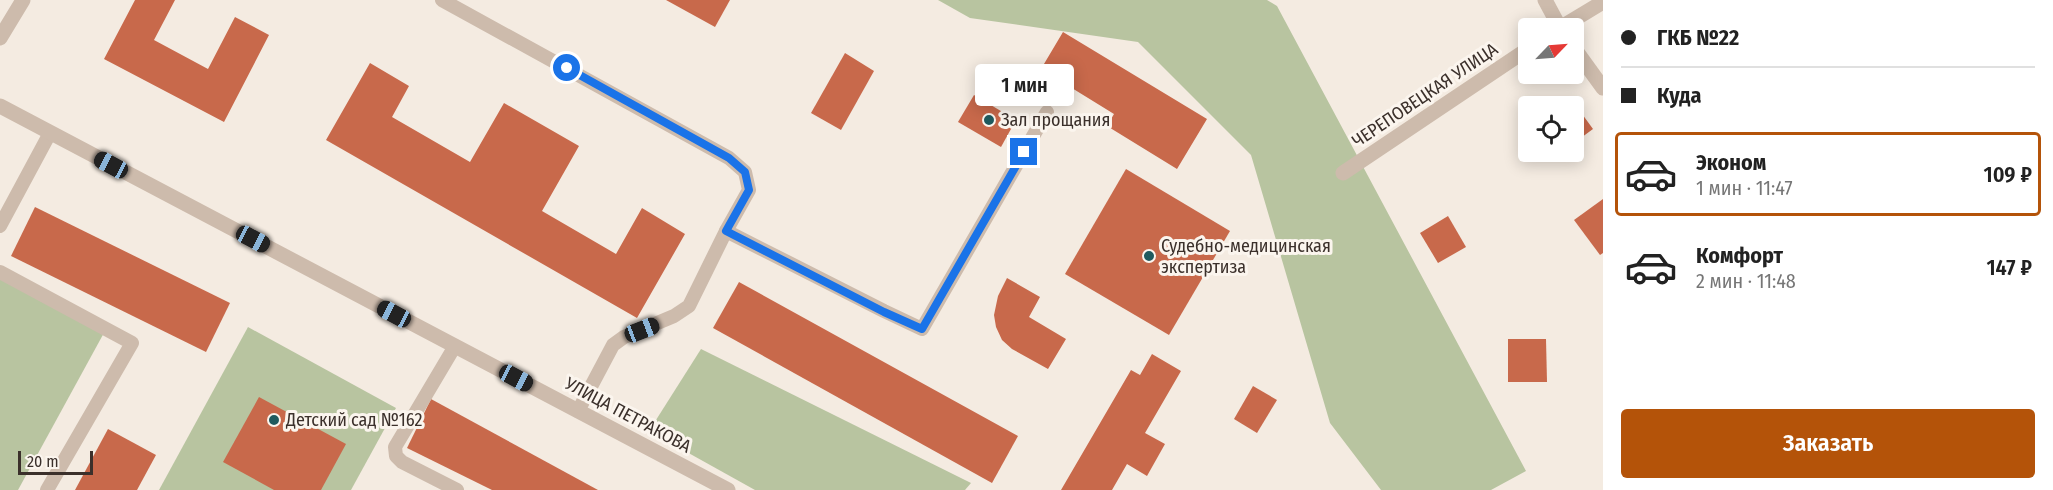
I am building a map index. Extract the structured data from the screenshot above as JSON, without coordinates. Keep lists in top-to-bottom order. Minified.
{"streets":{"street":["ЧЕРЕПОВЕЦКАЯ УЛИЦА","УЛИЦА ПЕТРАКОВА"]},"places":["Зал прощания","Судебно-медицинская экспертиза","Детский сад №162"],"scale_bar":"20 m","north":"top right","page":{"banner":["ГКБ №22","Куда"],"bubble":"1 мин","list":[{"name":"Эконом","note":"1 мин · 11:47","value":"109 ₽"},{"name":"Комфорт","note":"2 мин · 11:48","value":"147 ₽"}],"buttons":"Заказать","scale":"20 m"}}
